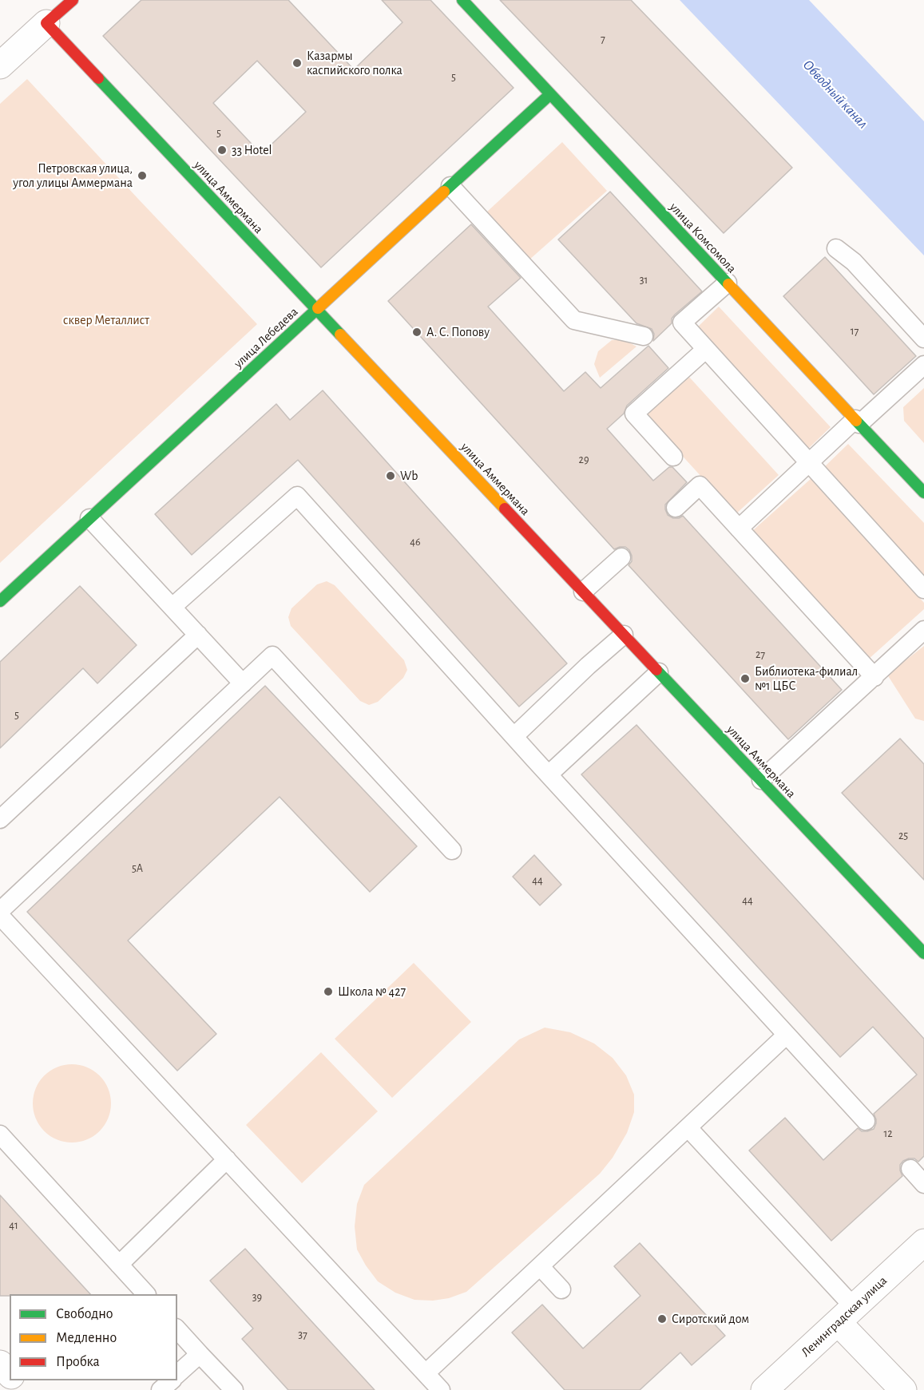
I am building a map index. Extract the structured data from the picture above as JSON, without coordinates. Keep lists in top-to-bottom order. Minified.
{"streets":{"street":["улица Аммермана","улица Комсомола","улица Лебедева","Ленинградская улица"]},"crossings":[["улица Аммермана","улица Лебедева"],["улица Комсомола","улица Лебедева"]],"water":["Обводный канал"],"parks":["сквер Металлист"],"places":["Казармы каспийского полка","33 Hotel","Петровская улица, угол улицы Аммермана","А. С. Попову","Wb","Библиотека-филиал №1 ЦБС","Школа № 427","Сиротский дом"],"house_numbers":["7","5","5","31","17","29","46","27","5","25","5А","44","44","12","41","39","37"],"legend":["Свободно","Медленно","Пробка"]}
